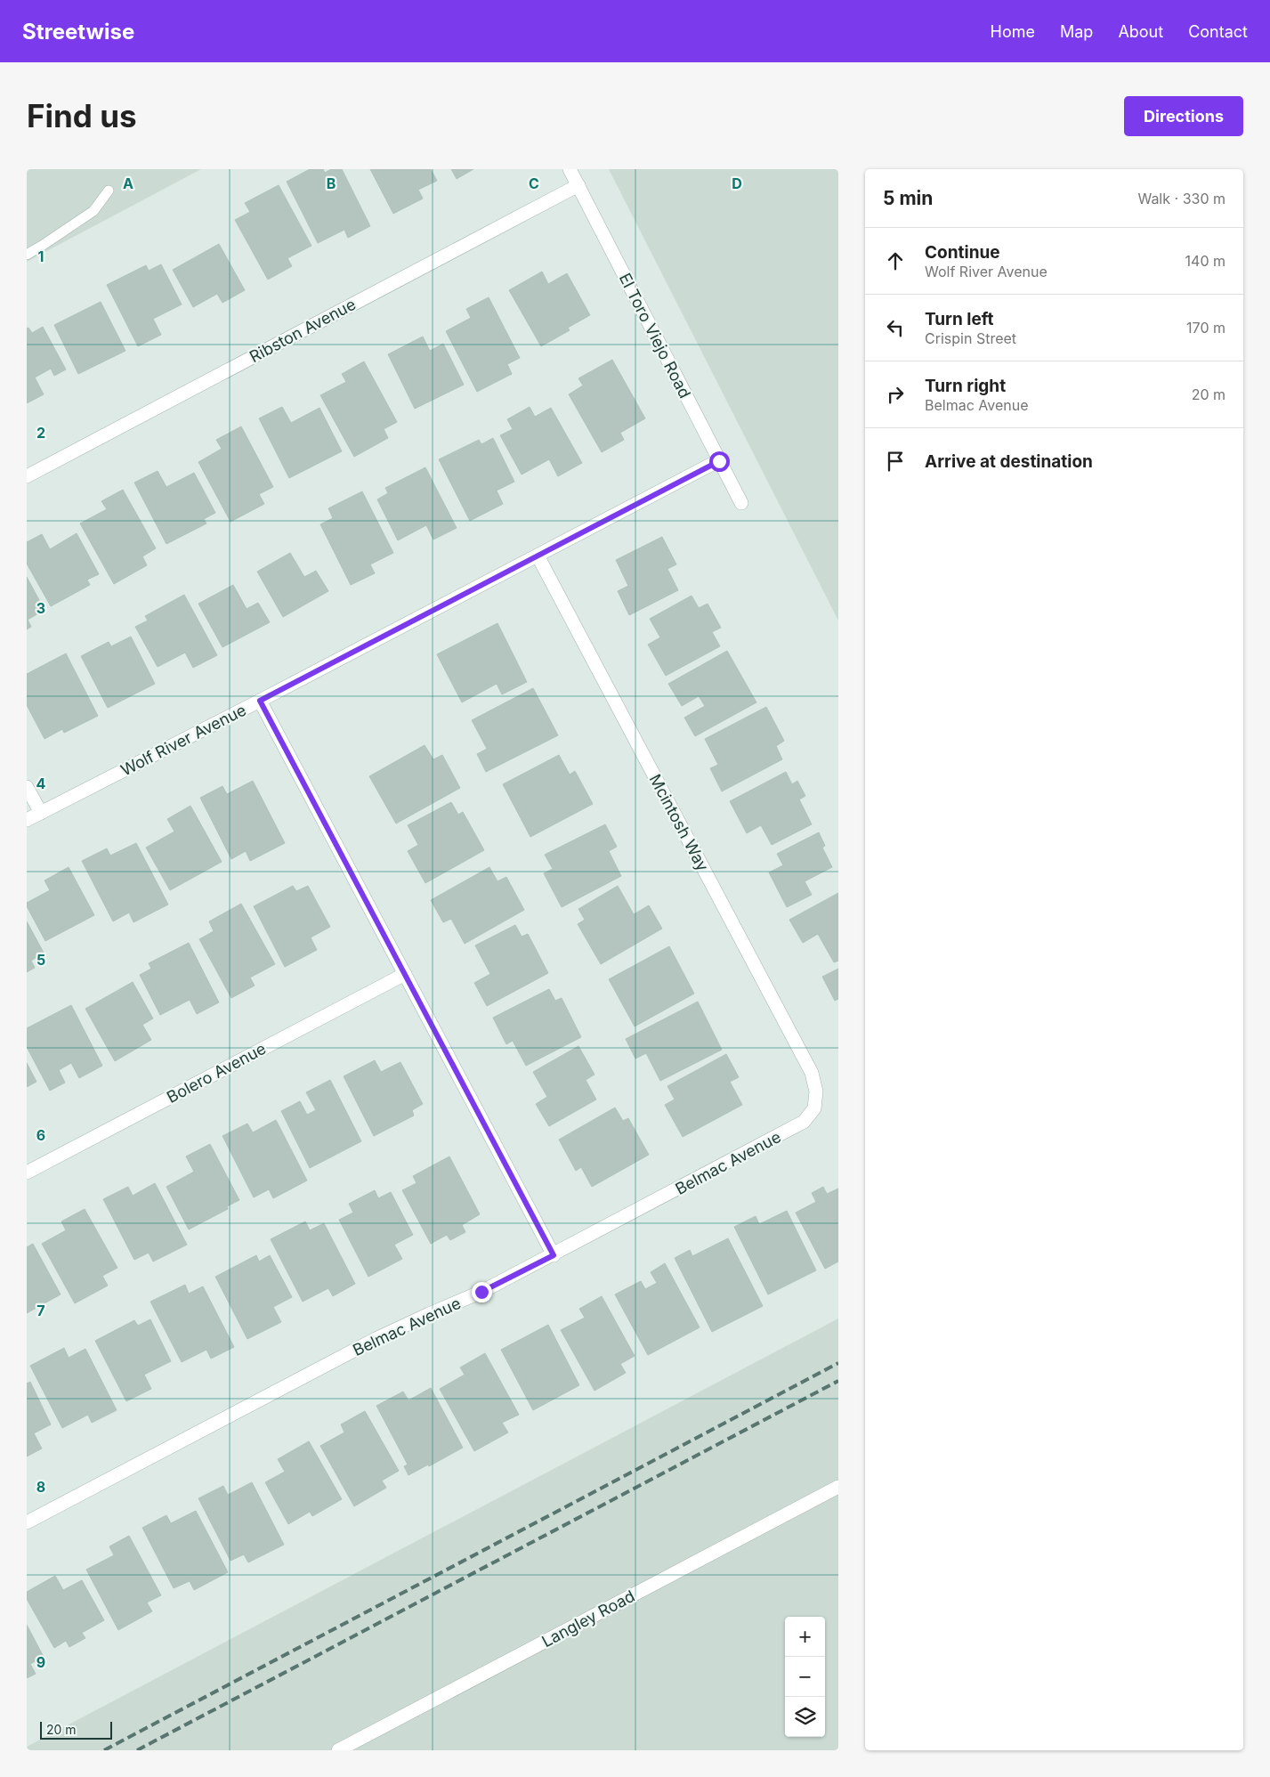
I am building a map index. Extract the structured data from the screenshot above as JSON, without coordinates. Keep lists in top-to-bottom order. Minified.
{"streets":{"street":["Ribston Avenue","El Toro Viejo Road","Wolf River Avenue","Mcintosh Way","Bolero Avenue","Belmac Avenue","Langley Road"]},"crossings":[["Ribston Avenue","El Toro Viejo Road"],["El Toro Viejo Road","Wolf River Avenue"],["Wolf River Avenue","Mcintosh Way"],["Mcintosh Way","Belmac Avenue"]],"scale_bar":"20 m","page":{"header":"Streetwise","nav":["Home","Map","About","Contact"],"buttons":"Directions","title":"Find us","heading":["5 min","Walk · 330 m"],"list":[["Continue","Wolf River Avenue","140 m"],["Turn left","Crispin Street","170 m"],["Turn right","Belmac Avenue","20 m"],"Arrive at destination"],"map_buttons":["+","−"],"scale":"20 m"},"grid":{"columns":["A","B","C","D"],"rows":["1","2","3","4","5","6","7","8","9"]}}
